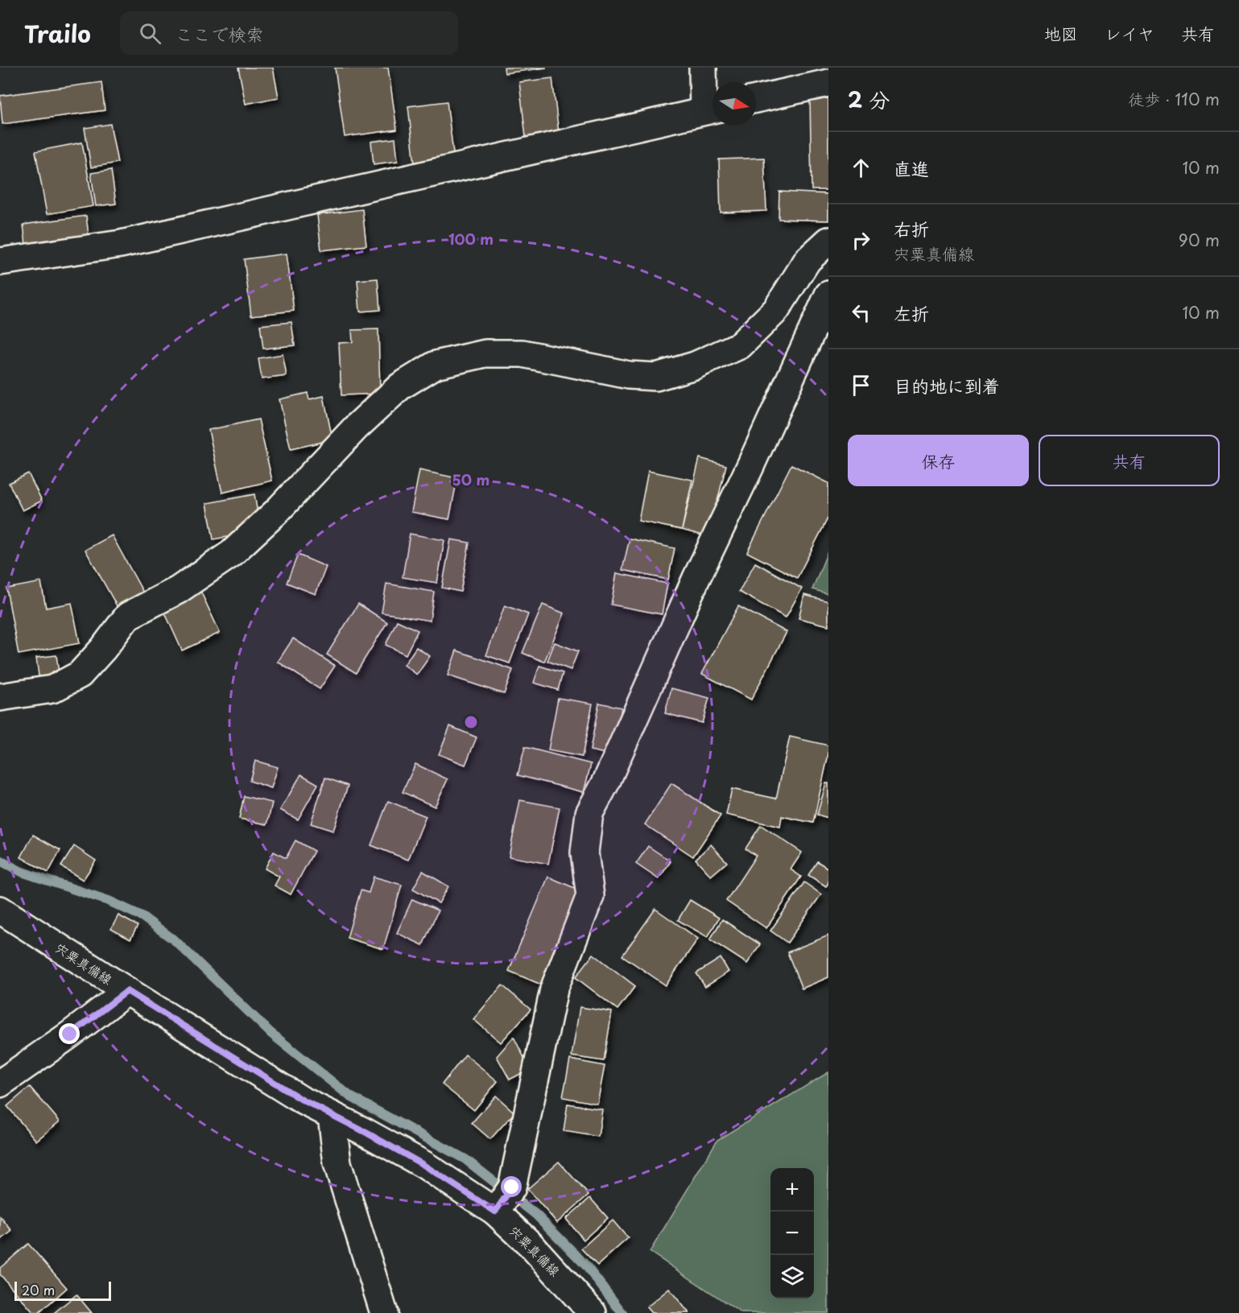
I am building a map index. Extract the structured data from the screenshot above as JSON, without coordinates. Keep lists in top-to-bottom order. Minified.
{"streets":{"street":["宍粟真備線"]},"scale_bar":"20 m","north":"right","page":{"header":"Trailo","search":"ここで検索","nav":["地図","レイヤ","共有"],"heading":["2 分","徒歩 · 110 m"],"list":[["直進","10 m"],["右折","宍粟真備線","90 m"],["左折","10 m"],"目的地に到着"],"buttons":["保存","共有"],"map_buttons":["+","−"],"scale":"20 m"},"rings":["100 m","50 m"]}
